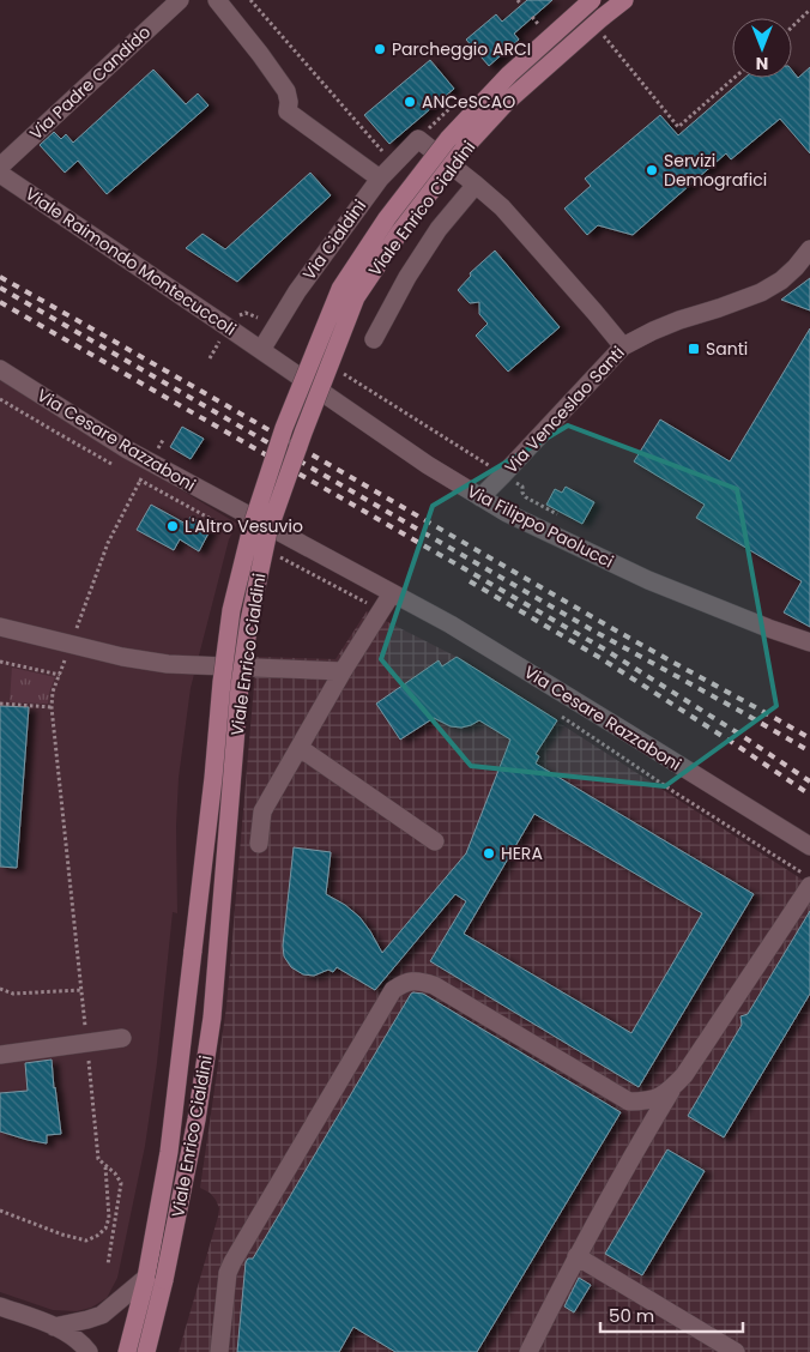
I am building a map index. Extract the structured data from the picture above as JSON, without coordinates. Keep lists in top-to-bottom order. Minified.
{"streets":{"main road":["Viale Enrico Cialdini"],"street":["Via Padre Candido","Via Cialdini","Viale Raimondo Montecuccoli","Via Venceslao Santi","Via Cesare Razzaboni","Via Filippo Paolucci"]},"crossings":[["Via Cialdini","Viale Raimondo Montecuccoli"],["Via Cialdini","Via Filippo Paolucci"],["Viale Raimondo Montecuccoli","Via Filippo Paolucci"],["Via Venceslao Santi","Via Filippo Paolucci"]],"places":{"other":["Parcheggio ARCI","ANCeSCAO","Servizi Demografici","L'Altro Vesuvio","HERA"],"transit":["Santi"]},"scale_bar":"50 m","north":"bottom"}
